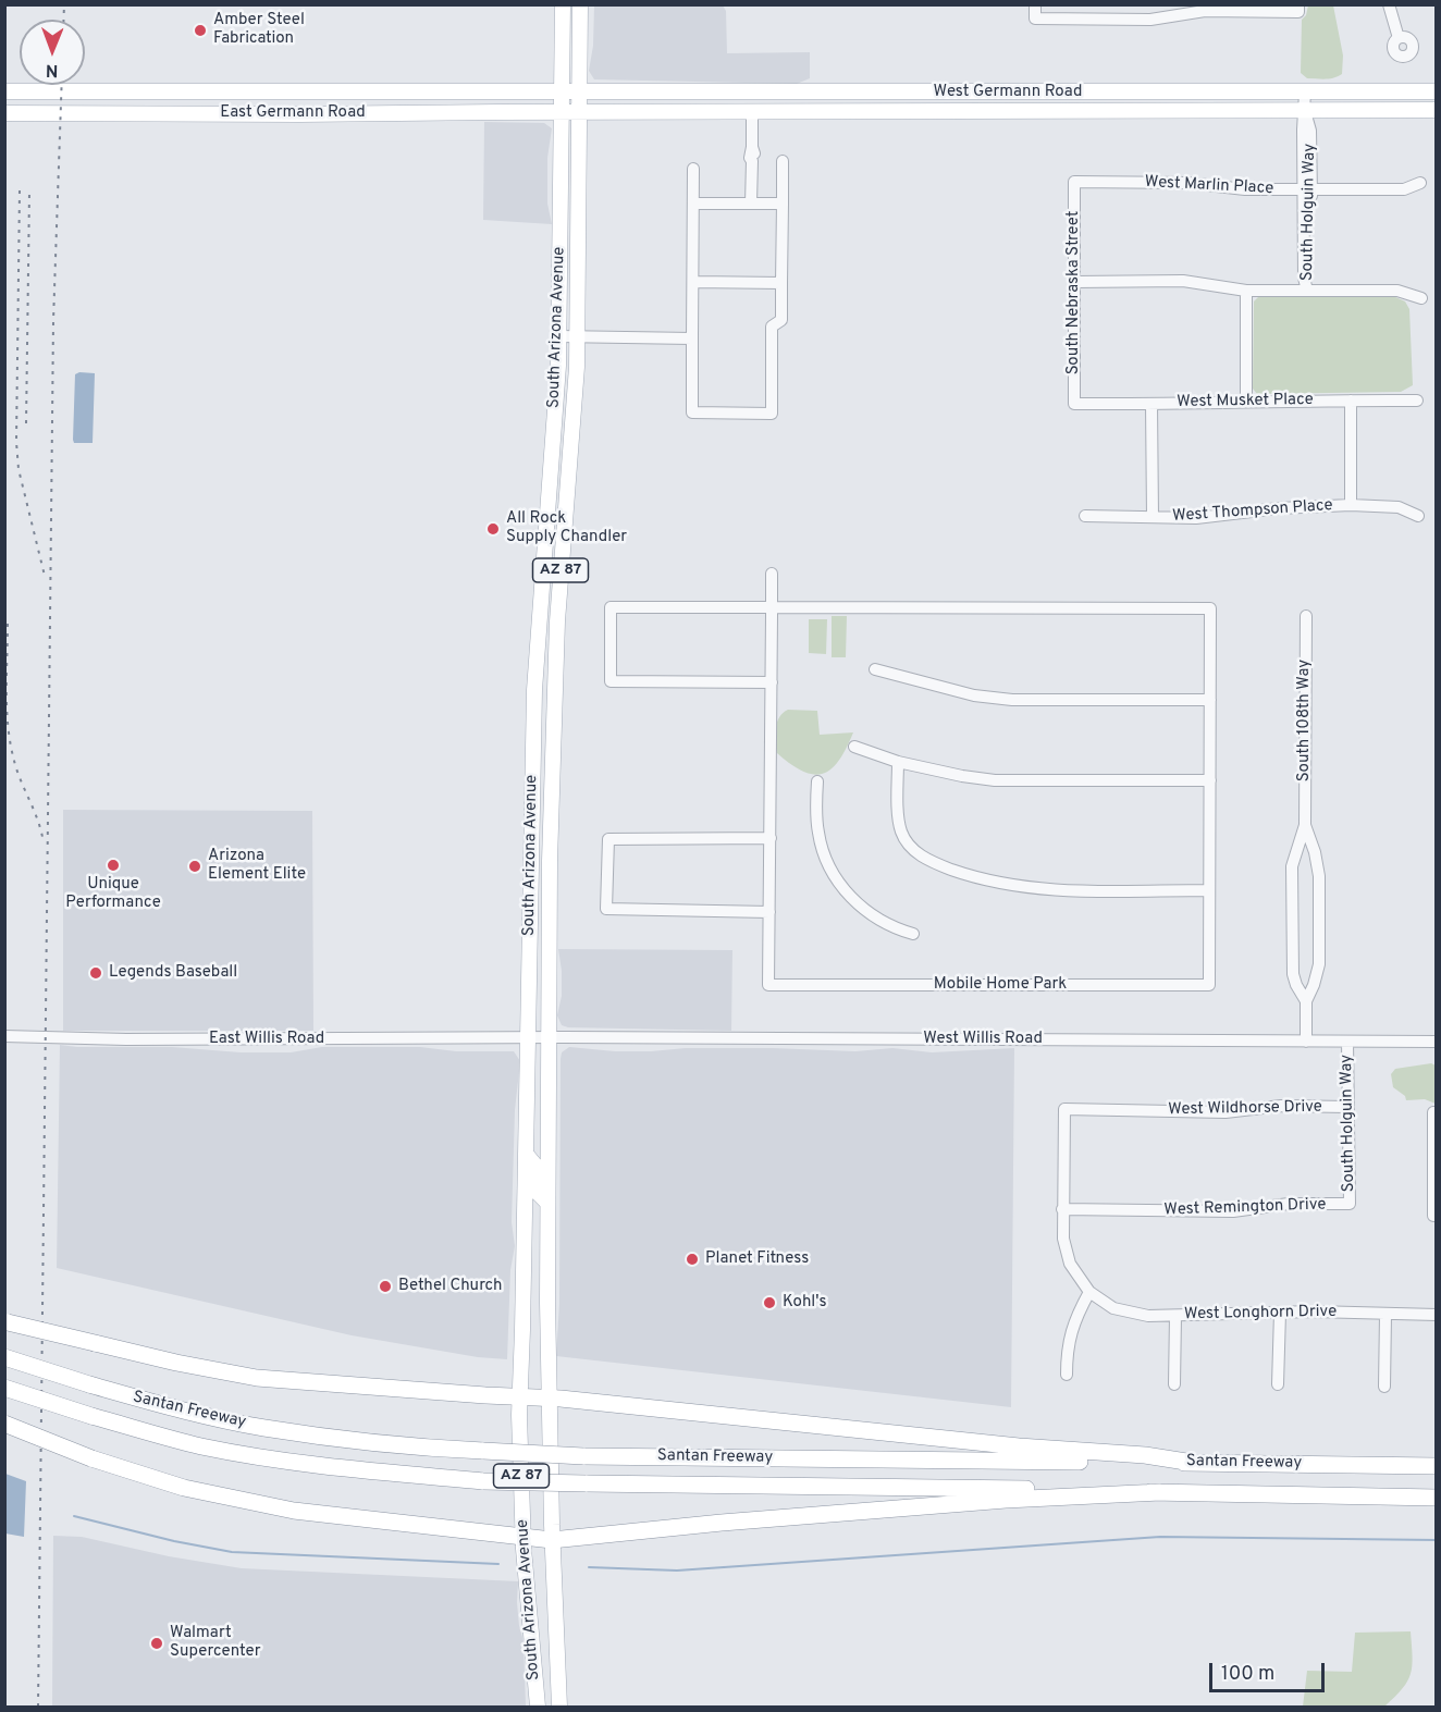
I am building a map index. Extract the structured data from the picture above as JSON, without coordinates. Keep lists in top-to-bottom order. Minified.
{"streets":{"highway":["Santan Freeway"],"main road":["West Germann Road","East Germann Road","South Arizona Avenue","AZ 87"],"street":["West Marlin Place","South Holguin Way","South Nebraska Street","West Musket Place","West Thompson Place","South 108th Way","Mobile Home Park","East Willis Road","West Willis Road","West Wildhorse Drive","West Remington Drive","West Longhorn Drive"]},"crossings":[["West Germann Road","East Germann Road"],["West Germann Road","South Holguin Way"],["West Germann Road","South Arizona Avenue"],["East Germann Road","South Arizona Avenue"],["West Marlin Place","South Holguin Way"],["West Marlin Place","South Nebraska Street"],["South Holguin Way","West Willis Road"],["South Holguin Way","West Wildhorse Drive"],["South Holguin Way","West Remington Drive"],["South Nebraska Street","West Musket Place"],["South Arizona Avenue","East Willis Road"],["South Arizona Avenue","West Willis Road"],["South 108th Way","West Willis Road"],["East Willis Road","West Willis Road"],["West Wildhorse Drive","West Remington Drive"]],"places":["Amber Steel Fabrication","All Rock Supply Chandler","Unique Performance","Arizona Element Elite","Legends Baseball","Planet Fitness","Bethel Church","Kohl's","Walmart Supercenter"],"scale_bar":"100 m","north":"bottom"}
